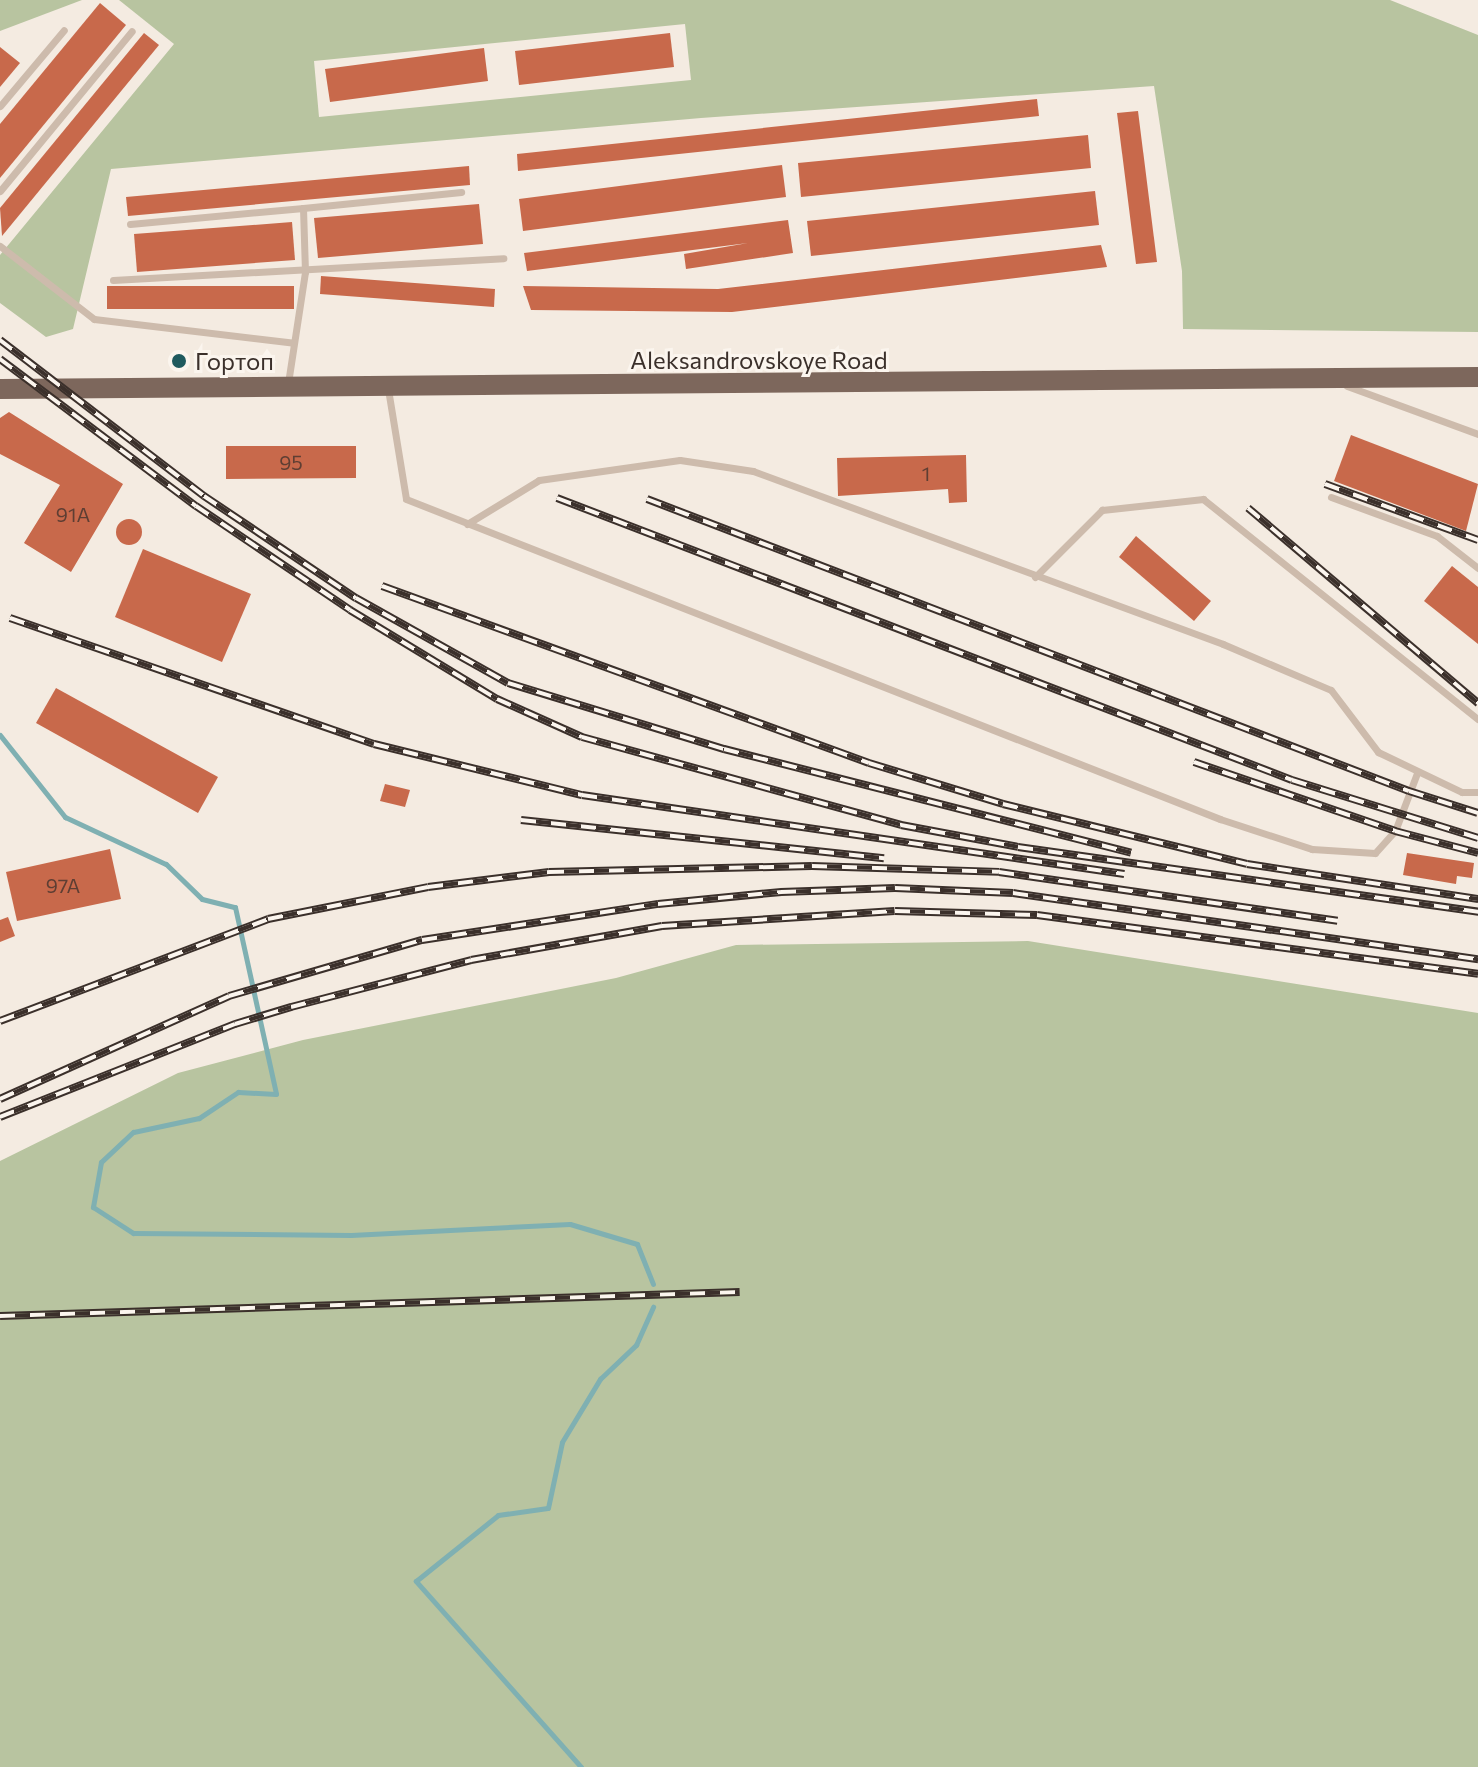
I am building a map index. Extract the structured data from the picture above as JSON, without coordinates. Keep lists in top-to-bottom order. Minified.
{"streets":{"main road":["Aleksandrovskoye Road"]},"places":["Гортоп"],"house_numbers":["95","1","91А","97А"]}
